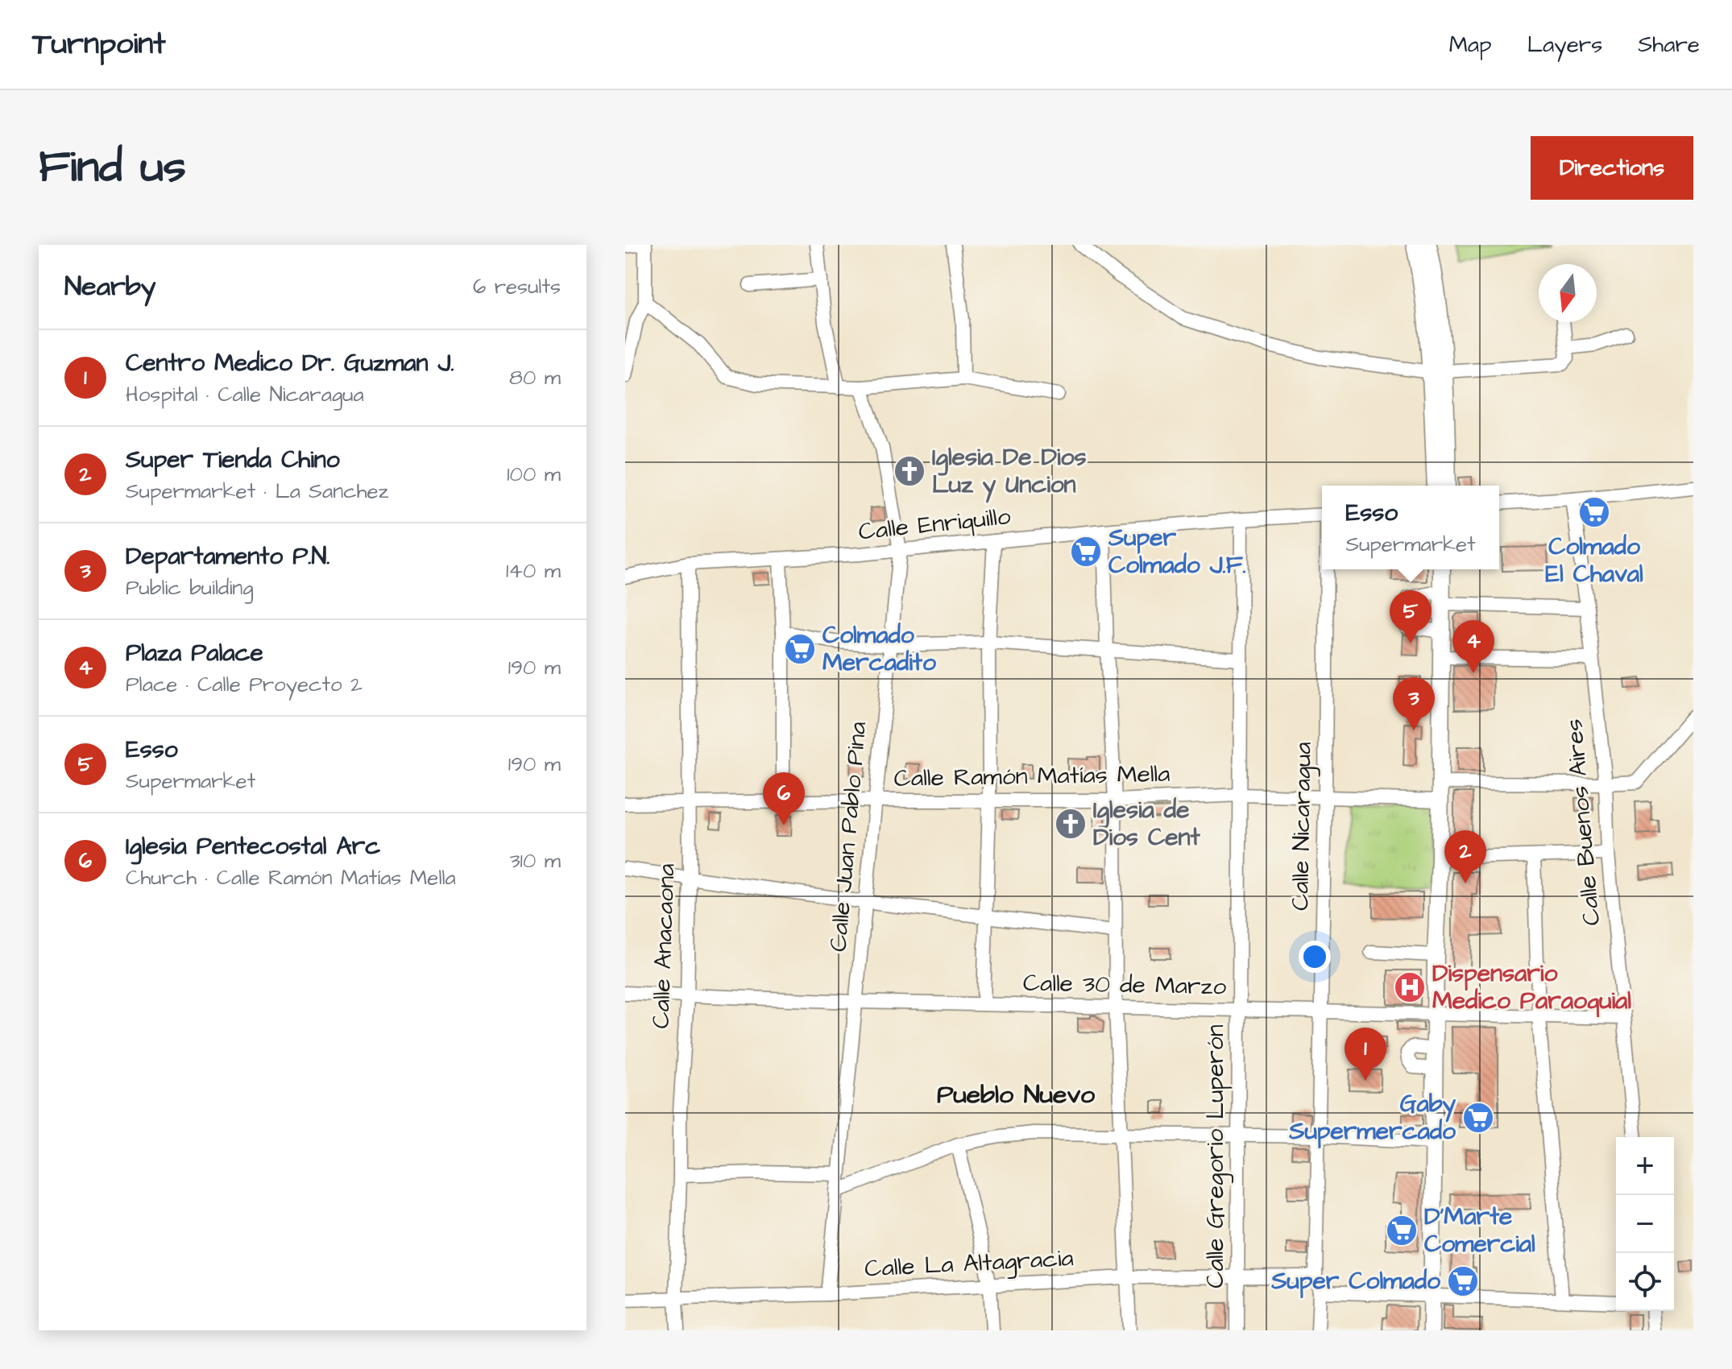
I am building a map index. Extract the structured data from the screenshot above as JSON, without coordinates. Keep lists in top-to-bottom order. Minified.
{"streets":{"street":["Calle Enriquillo","Calle Ramón Matías Mella","Calle Buenos Aires","Calle Nicaragua","Calle Juan Pablo Pina","Calle Anacaona","Calle 30 de Marzo","Calle Gregorio Luperón","Calle La Altagracia"]},"crossings":[["Calle Enriquillo","Calle Juan Pablo Pina"],["Calle Enriquillo","Calle Anacaona"],["Calle Enriquillo","Calle Gregorio Luperón"],["Calle Ramón Matías Mella","Calle Nicaragua"],["Calle Ramón Matías Mella","Calle Juan Pablo Pina"],["Calle Ramón Matías Mella","Calle Anacaona"],["Calle Ramón Matías Mella","Calle Gregorio Luperón"],["Calle Buenos Aires","Calle 30 de Marzo"],["Calle Nicaragua","Calle 30 de Marzo"],["Calle Nicaragua","Calle La Altagracia"],["Calle Juan Pablo Pina","Calle 30 de Marzo"],["Calle Juan Pablo Pina","Calle La Altagracia"],["Calle Anacaona","Calle 30 de Marzo"],["Calle Anacaona","Calle La Altagracia"],["Calle 30 de Marzo","Calle Gregorio Luperón"],["Calle Gregorio Luperón","Calle La Altagracia"]],"districts":["Pueblo Nuevo"],"places":{"church":["Iglesia De Dios Luz y Uncion","Iglesia de Dios Cent"],"supermarket":["Colmado El Chaval","Super Colmado J.F.","Colmado Mercadito","Gaby Supermercado","D'Marte Comercial","Super Colmado"],"hospital":["Dispensario Medico Paraoquial"]},"north":"bottom","page":{"header":"Turnpoint","nav":["Map","Layers","Share"],"title":"Find us","buttons":"Directions","heading":["Nearby","6 results"],"list":[{"mark":"1","name":"Centro Medico Dr. Guzman J.","note":"Hospital · Calle Nicaragua","value":"80 m"},{"mark":"2","name":"Super Tienda Chino","note":"Supermarket · La Sanchez","value":"100 m"},{"mark":"3","name":"Departamento P.N.","note":"Public building","value":"140 m"},{"mark":"4","name":"Plaza Palace","note":"Place · Calle Proyecto 2","value":"190 m"},{"mark":"5","name":"Esso","note":"Supermarket","value":"190 m"},{"mark":"6","name":"Iglesia Pentecostal Arc","note":"Church · Calle Ramón Matías Mella","value":"310 m"}],"popup":["Esso","Supermarket"],"pins":["5","4","3","6","2","1"],"map_buttons":["+","−"]}}
